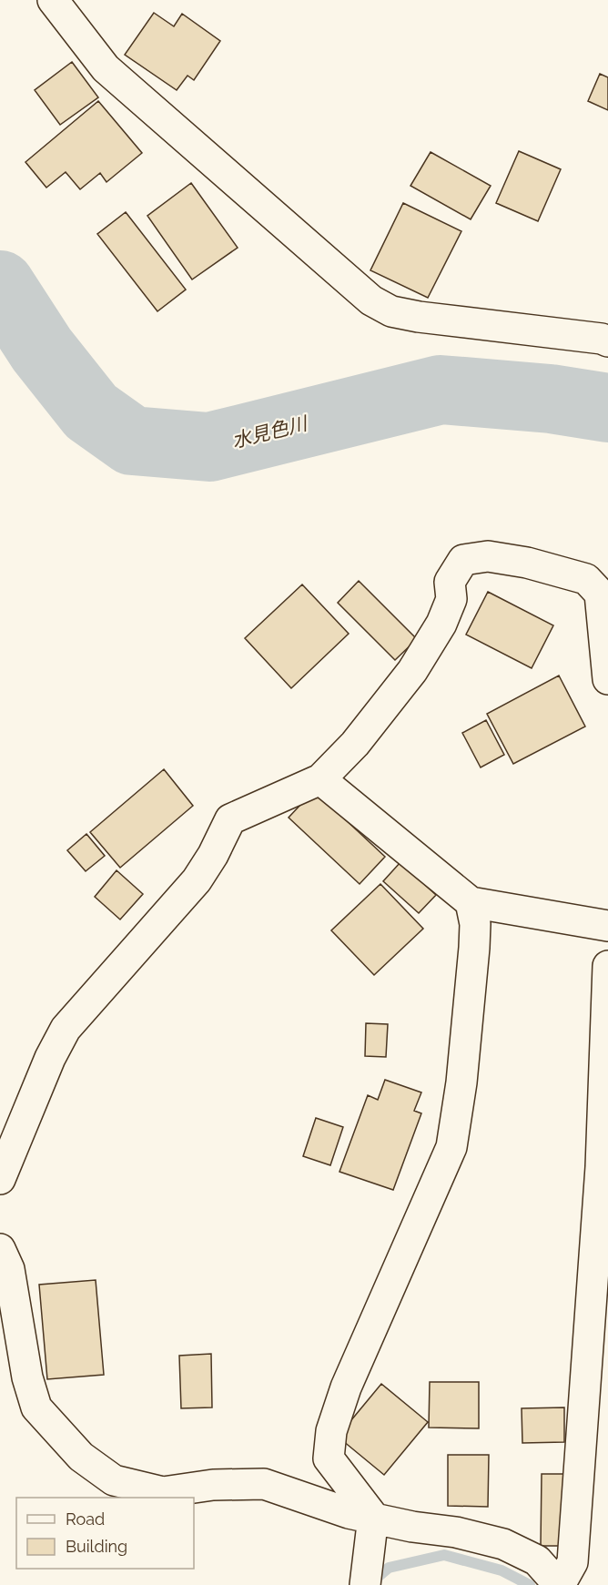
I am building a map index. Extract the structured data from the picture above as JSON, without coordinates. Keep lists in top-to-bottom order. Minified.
{"water":["水見色川"],"legend":["Road","Building"]}
